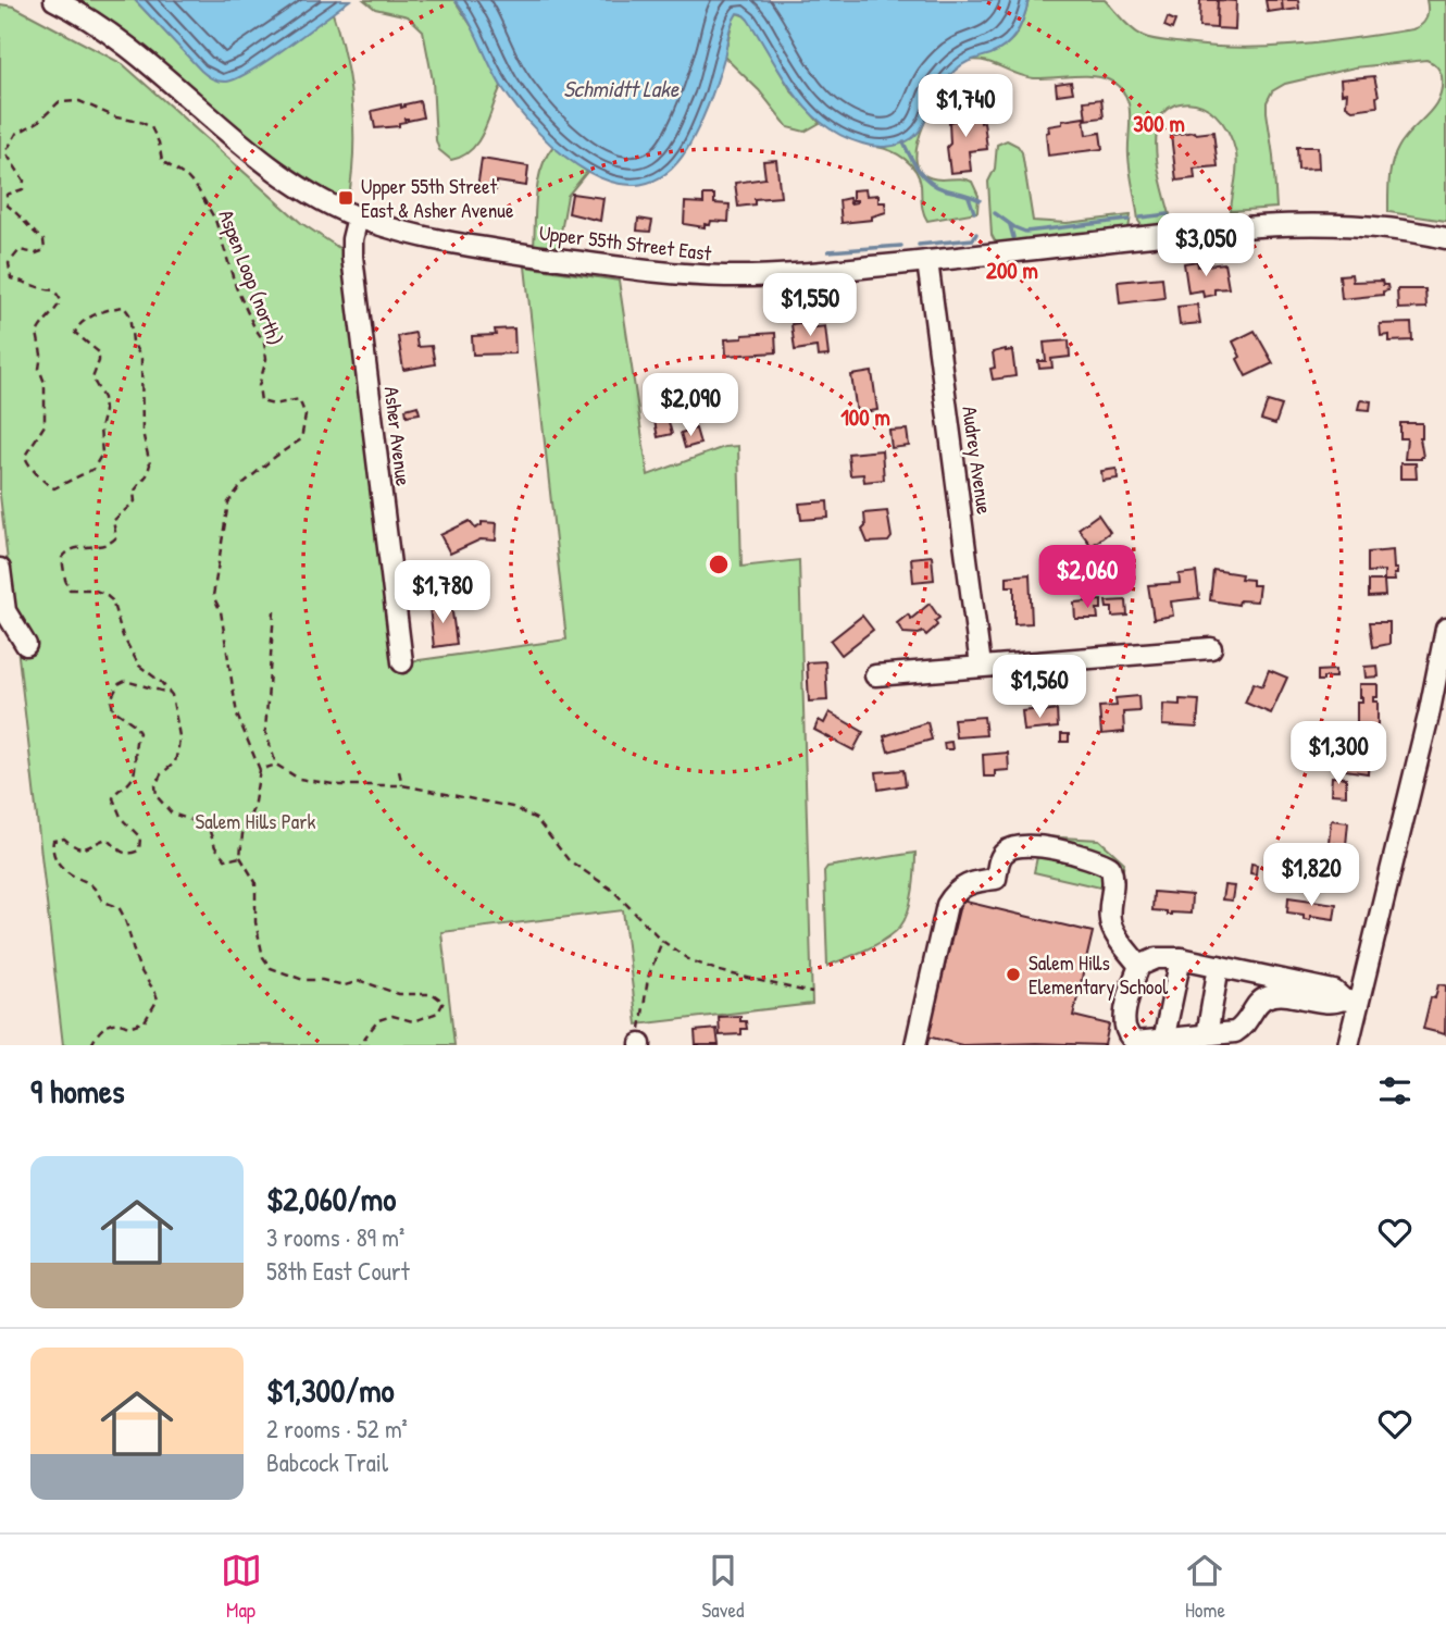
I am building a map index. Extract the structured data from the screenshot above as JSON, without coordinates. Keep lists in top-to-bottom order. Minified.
{"streets":{"street":["Upper 55th Street East","Asher Avenue","Audrey Avenue"],"path":["Aspen Loop (north)"]},"crossings":[["Upper 55th Street East","Asher Avenue"],["Upper 55th Street East","Audrey Avenue"]],"water":["Schmidtt Lake"],"parks":["Salem Hills Park"],"places":{"transit":["Upper 55th Street East & Asher Avenue"],"other":["Salem Hills Elementary School"]},"page":{"price":["$1,740","$3,050","$1,550","$2,090","$2,060","$1,780","$1,560","$1,300","$1,820"],"heading":"9 homes","list":[{"name":"$2,060/mo","note":"3 rooms · 89 m² · 58th East Court"},{"name":"$1,300/mo","note":"2 rooms · 52 m² · Babcock Trail"}],"tabs":["Map","Saved","Home"]},"rings":["300 m","200 m","100 m"]}
